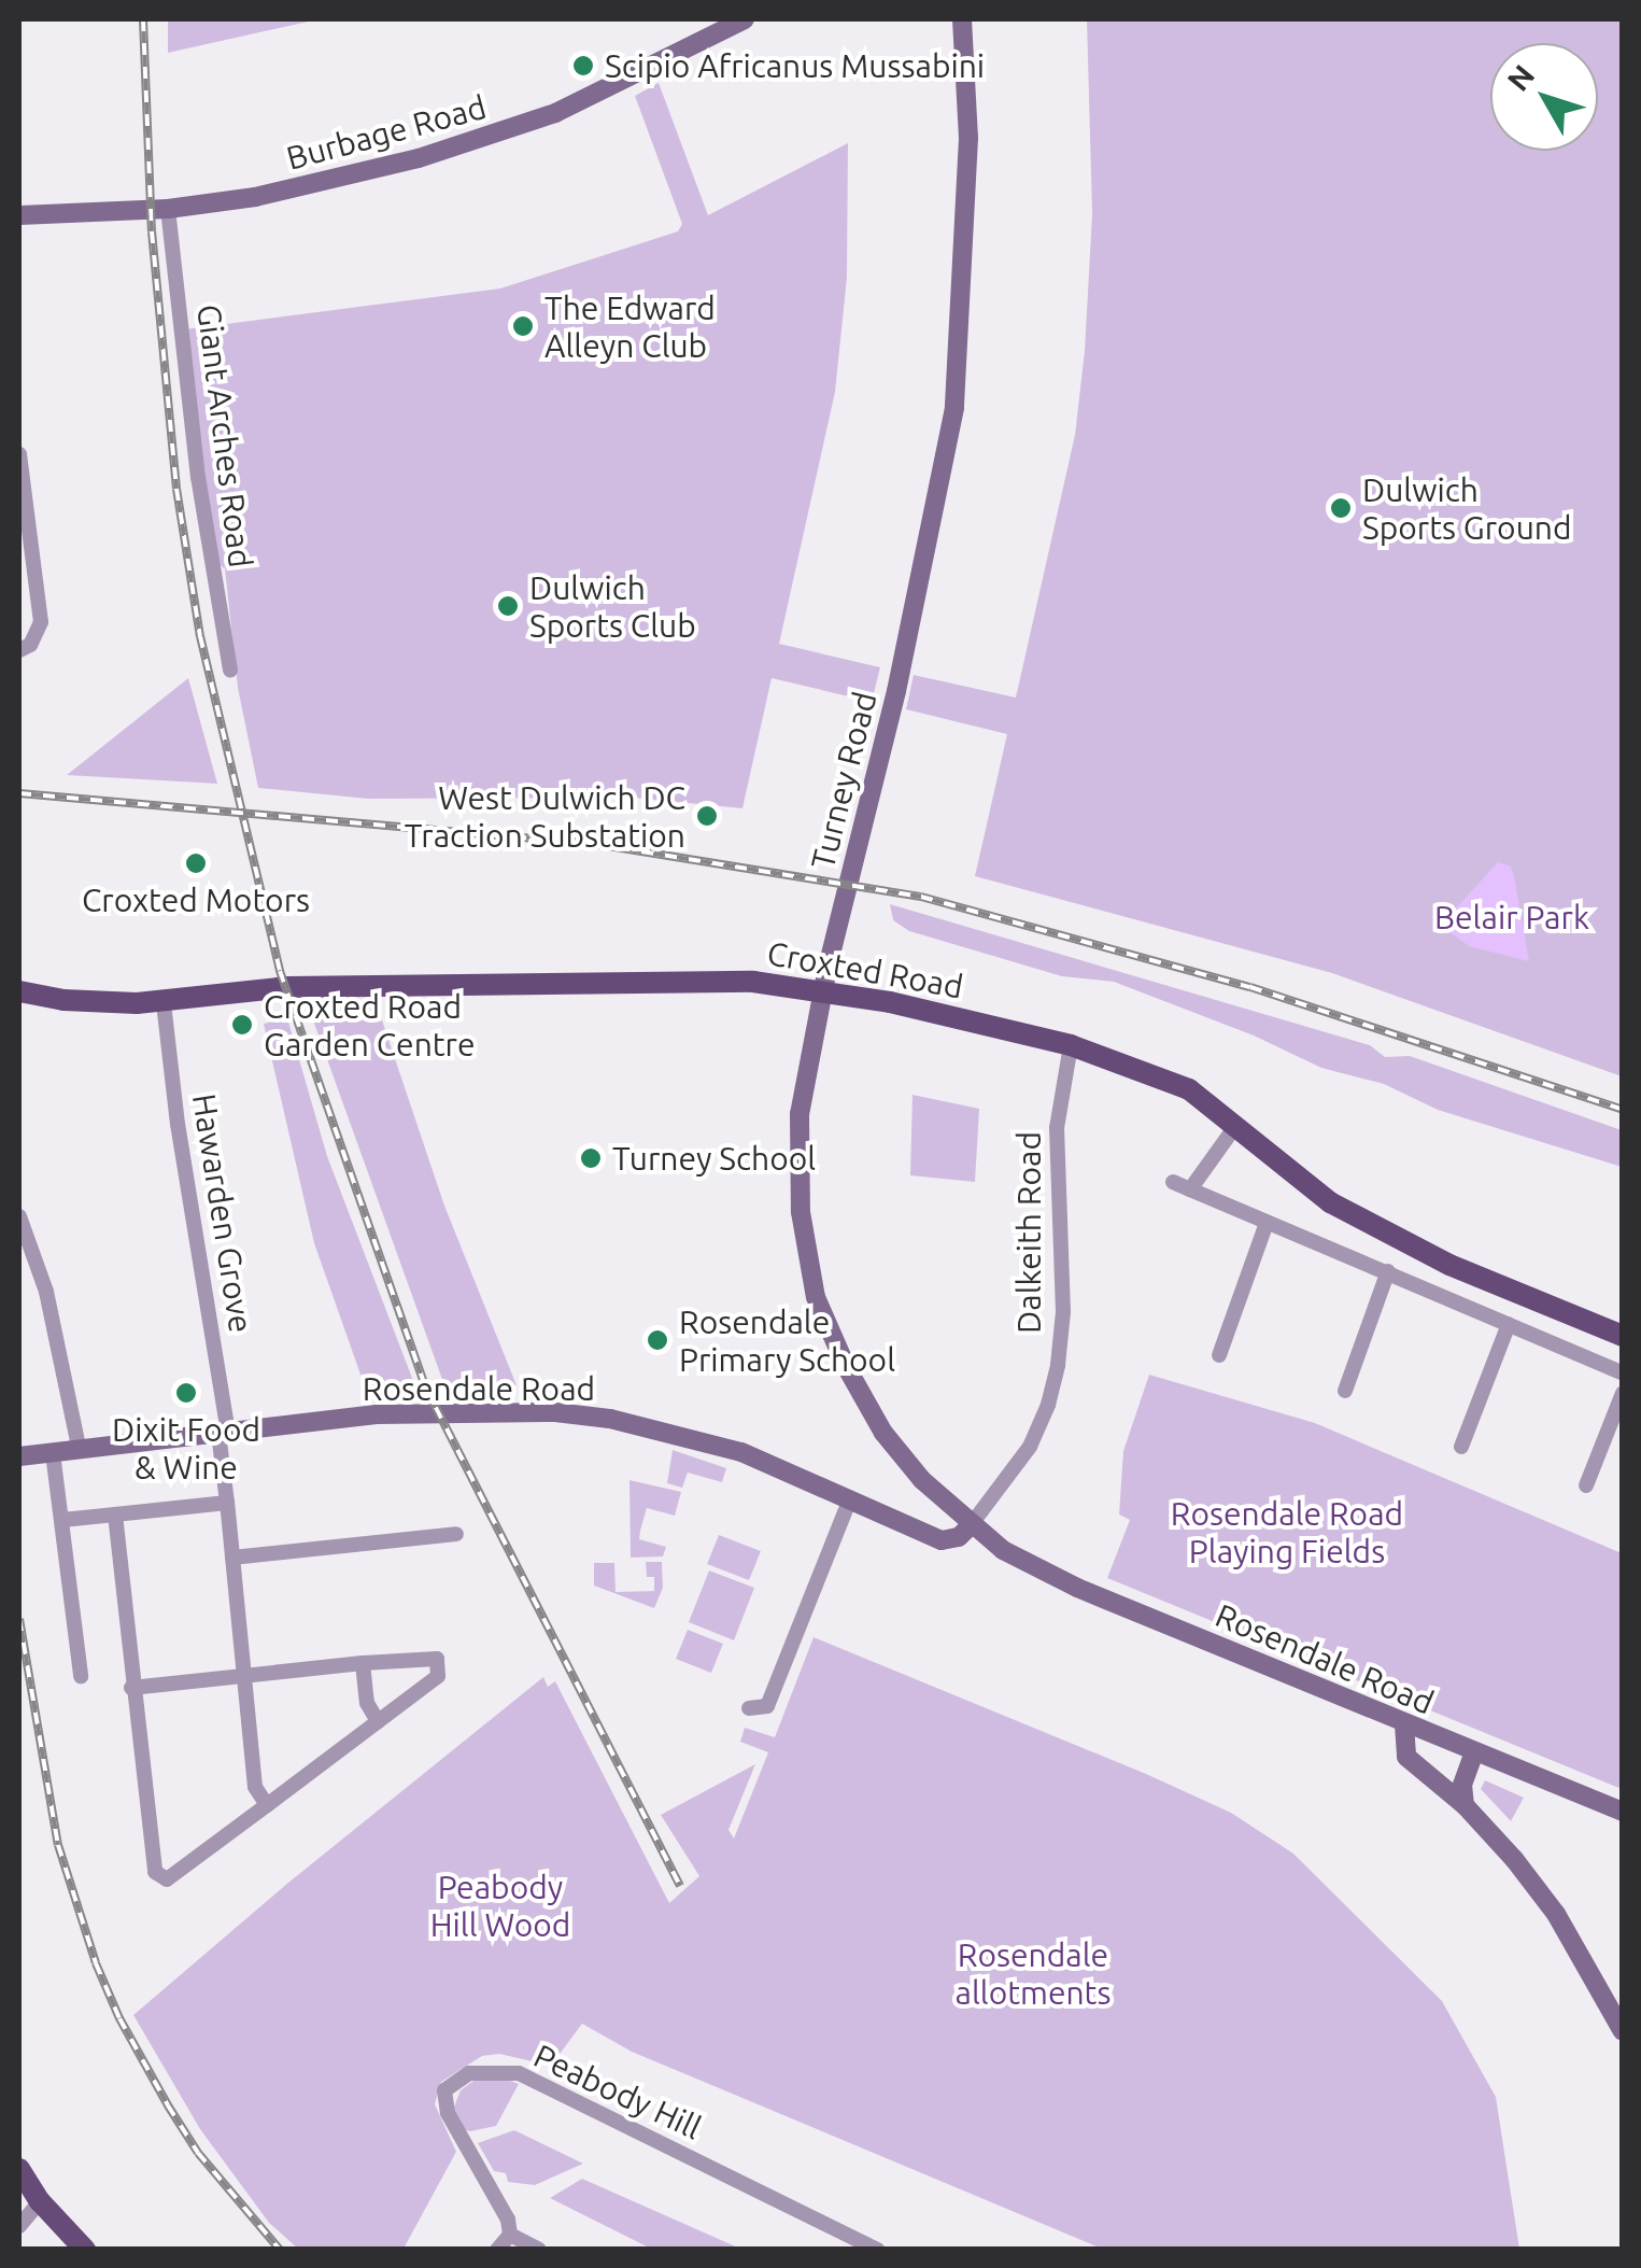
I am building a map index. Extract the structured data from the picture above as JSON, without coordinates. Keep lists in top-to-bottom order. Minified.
{"streets":{"main road":["Croxted Road"],"street":["Burbage Road","Giant Arches Road","Turney Road","Hawarden Grove","Dalkeith Road","Rosendale Road","Peabody Hill"]},"crossings":[["Burbage Road","Giant Arches Road"],["Turney Road","Croxted Road"],["Turney Road","Dalkeith Road"],["Turney Road","Rosendale Road"],["Croxted Road","Hawarden Grove"],["Croxted Road","Dalkeith Road"],["Hawarden Grove","Rosendale Road"],["Dalkeith Road","Rosendale Road"]],"parks":["Belair Park","Rosendale Road Playing Fields","Peabody Hill Wood","Rosendale allotments"],"places":["Scipio Africanus Mussabini","The Edward Alleyn Club","Dulwich Sports Ground","Dulwich Sports Club","West Dulwich DC Traction Substation","Croxted Motors","Croxted Road Garden Centre","Turney School","Rosendale Primary School","Dixit Food & Wine"],"north":"top left"}
